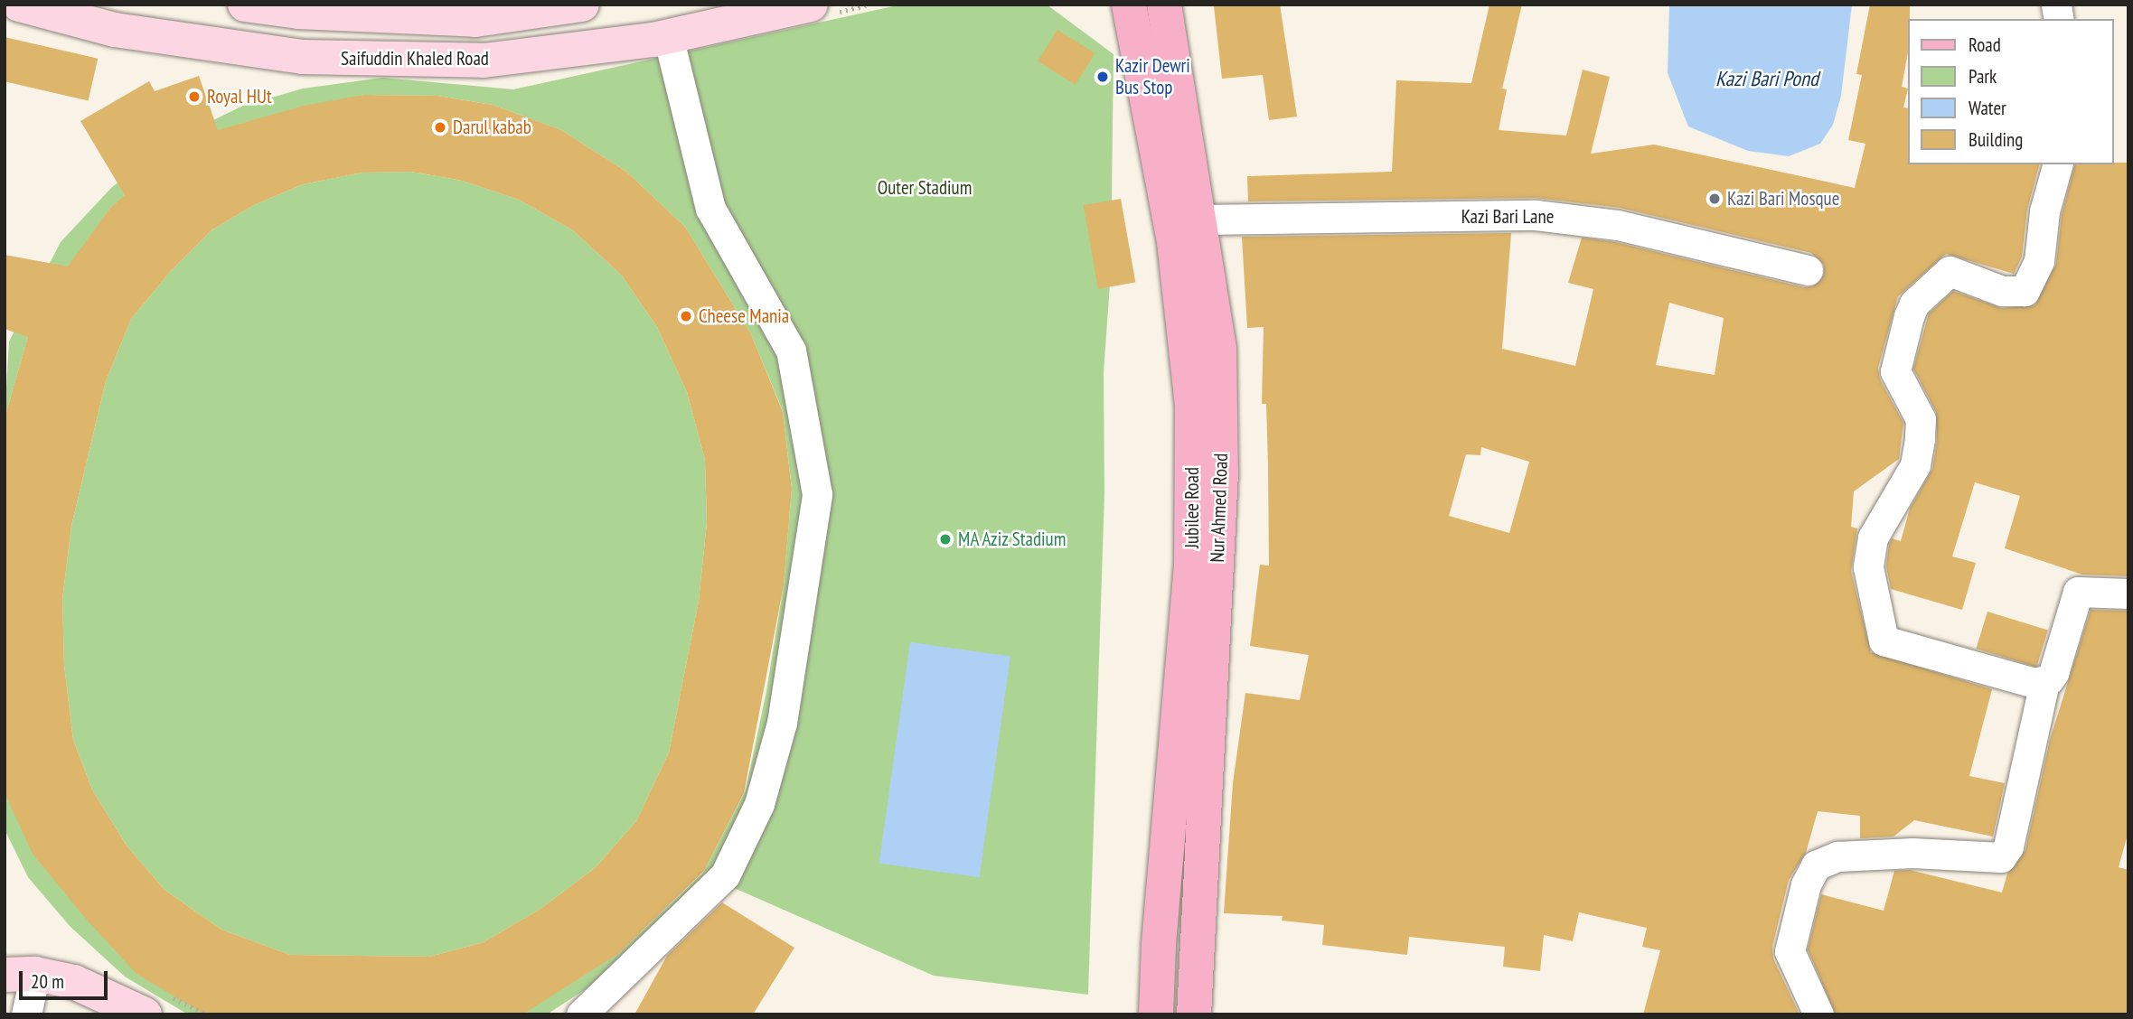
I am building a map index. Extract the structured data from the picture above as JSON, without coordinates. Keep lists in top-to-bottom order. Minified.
{"streets":{"main road":["Saifuddin Khaled Road","Jubilee Road","Nur Ahmed Road"],"street":["Kazi Bari Lane"]},"crossings":[["Kazi Bari Lane","Nur Ahmed Road"]],"water":["Kazi Bari Pond"],"parks":["Outer Stadium"],"places":["Kazir Dewri Bus Stop","Royal HUt","Darul kabab","Kazi Bari Mosque","Cheese Mania","MA Aziz Stadium"],"legend":["Road","Park","Water","Building"],"scale_bar":"20 m"}
